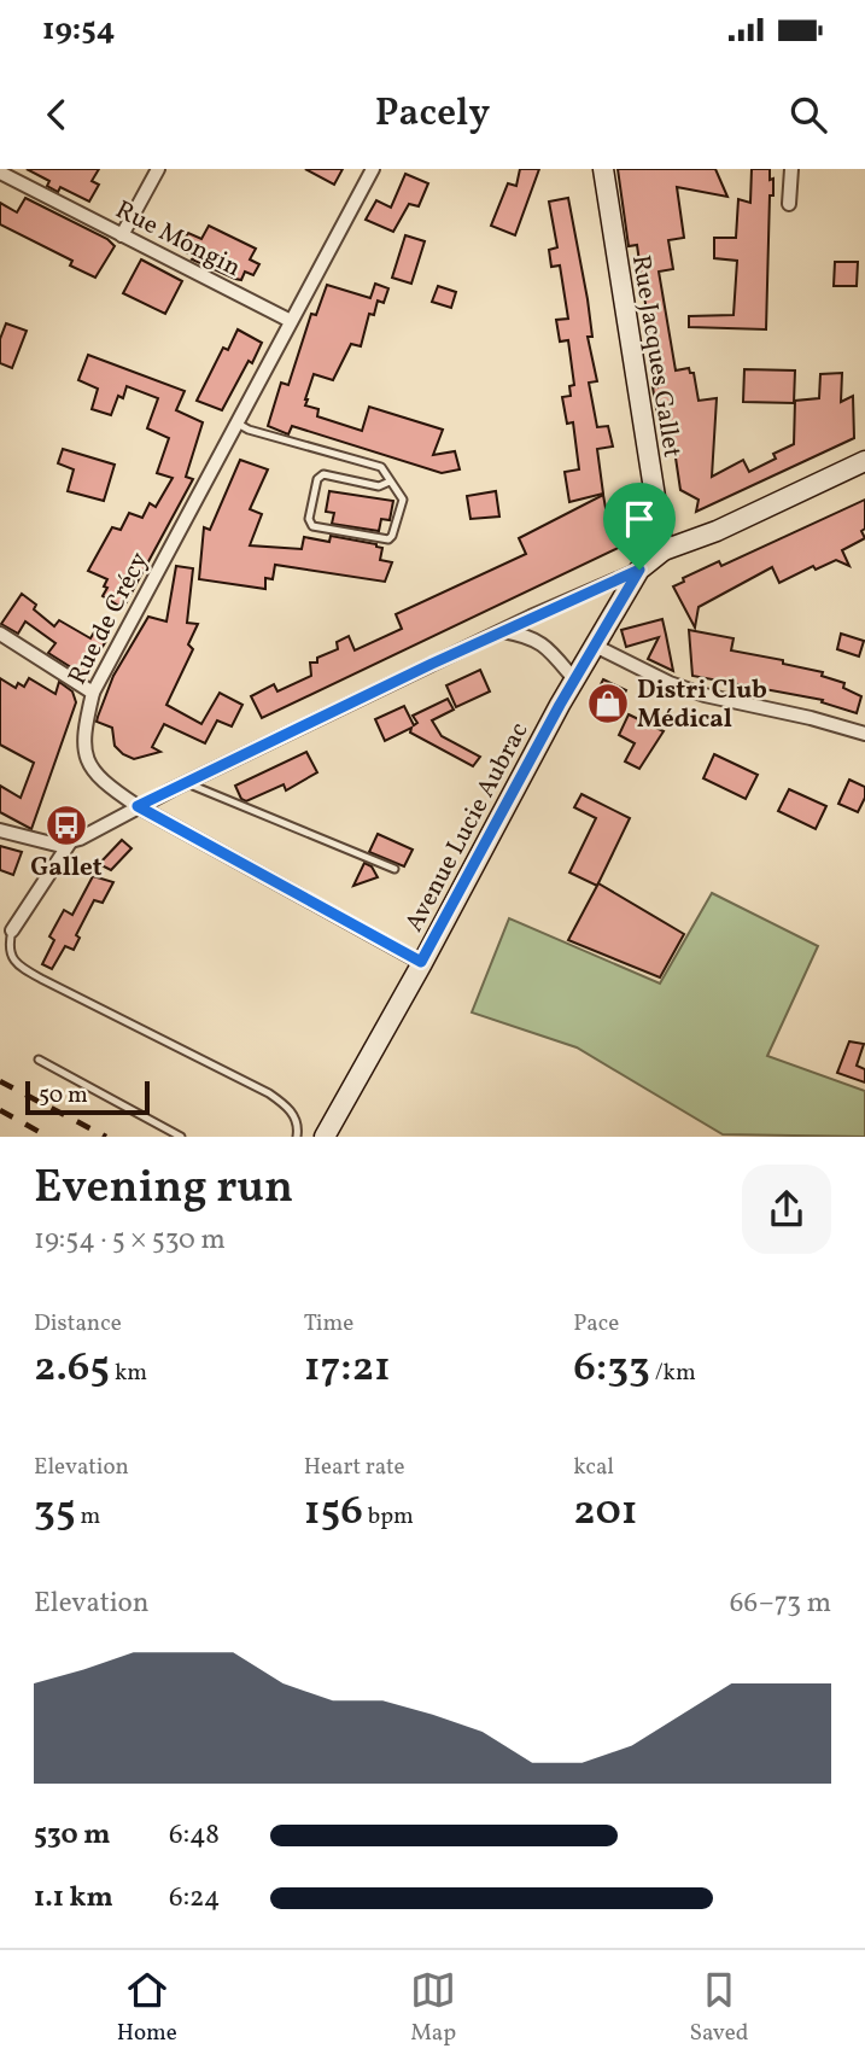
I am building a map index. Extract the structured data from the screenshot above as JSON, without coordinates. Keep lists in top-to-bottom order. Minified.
{"streets":{"main road":["Rue Jacques Gallet","Avenue Lucie Aubrac"],"street":["Rue Mongin","Rue de Crécy"]},"crossings":[["Rue Mongin","Rue de Crécy"],["Rue Jacques Gallet","Avenue Lucie Aubrac"],["Rue de Crécy","Avenue Lucie Aubrac"]],"places":{"shop":["Distri Club Médical"],"bus stop":["Gallet"]},"scale_bar":"50 m","page":{"status":"19:54","header":"Pacely","scale":"50 m","heading":["Evening run","19:54 · 5 × 530 m"],"stats":[["Distance","2.65 km"],["Time","17:21"],["Pace","6:33 /km"],["Elevation","35 m"],["Heart rate","156 bpm"],["kcal","201"]],"chart":["Elevation","66–73 m"],"list":[{"name":"530 m","note":"6:48"},{"name":"1.1 km","note":"6:24"}],"tabs":["Home","Map","Saved"]}}
